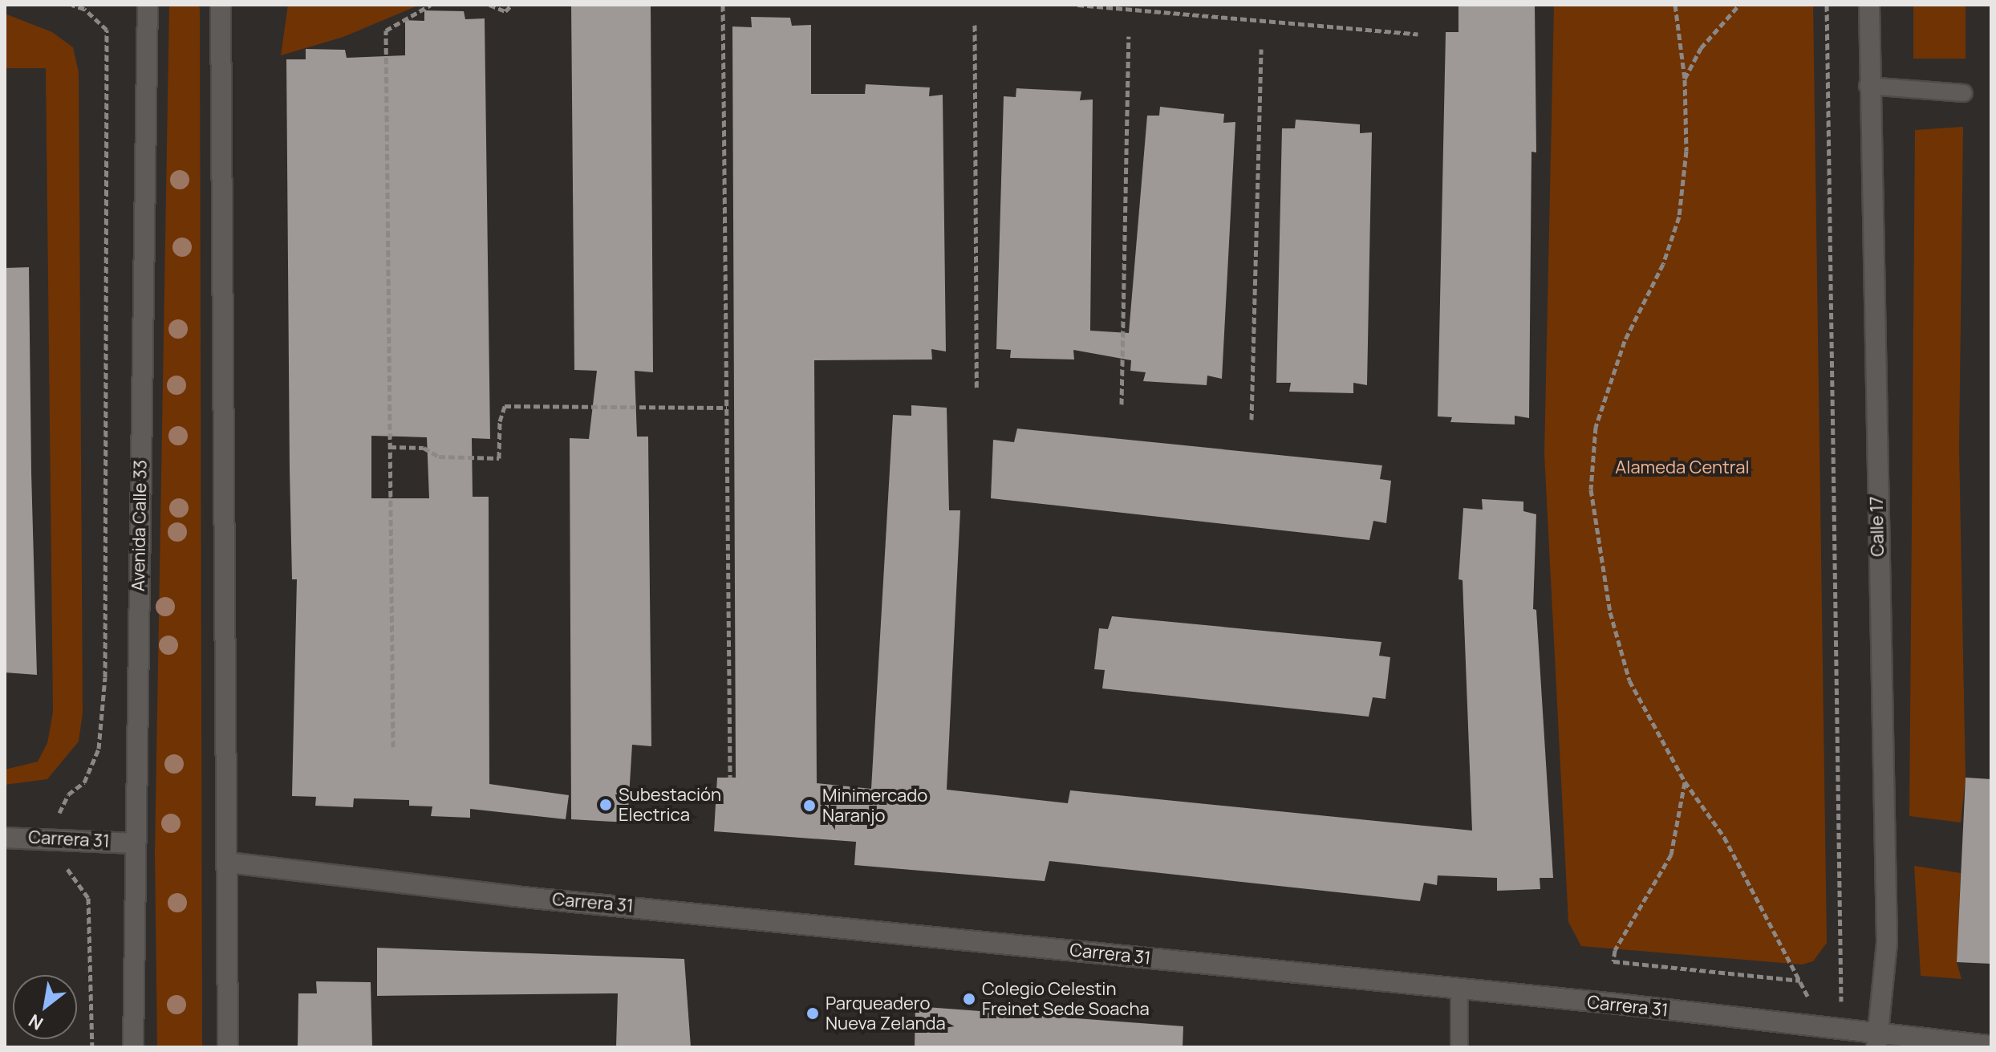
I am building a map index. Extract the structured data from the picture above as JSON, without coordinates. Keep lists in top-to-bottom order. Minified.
{"streets":{"street":["Avenida Calle 33","Calle 17","Carrera 31"]},"crossings":[["Avenida Calle 33","Carrera 31"],["Calle 17","Carrera 31"]],"parks":["Alameda Central"],"places":["Subestación Electrica","Minimercado Naranjo","Colegio Celestin Freinet Sede Soacha","Parqueadero Nueva Zelanda"],"north":"bottom left"}
